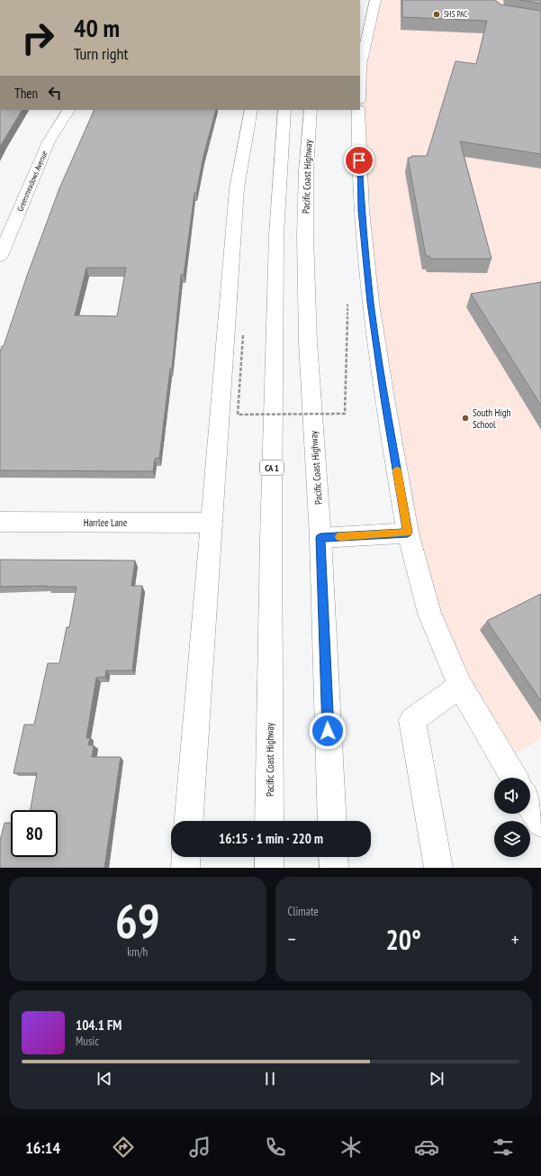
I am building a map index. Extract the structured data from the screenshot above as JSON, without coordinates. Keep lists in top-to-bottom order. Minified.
{"streets":{"main road":["Pacific Coast Highway","Greenmeadows Avenue","CA 1","Harrlee Lane"]},"places":["SHS PAC","South High School"],"page":{"turn":["40 m","Turn right"],"then":"Then","limit":"80","trip":"16:15 · 1 min · 220 m","tile":[["69","km/h"],"Climate"],"heat":["−","20°","+"],"song":["104.1 FM","Music"],"tabs":"16:14"}}
